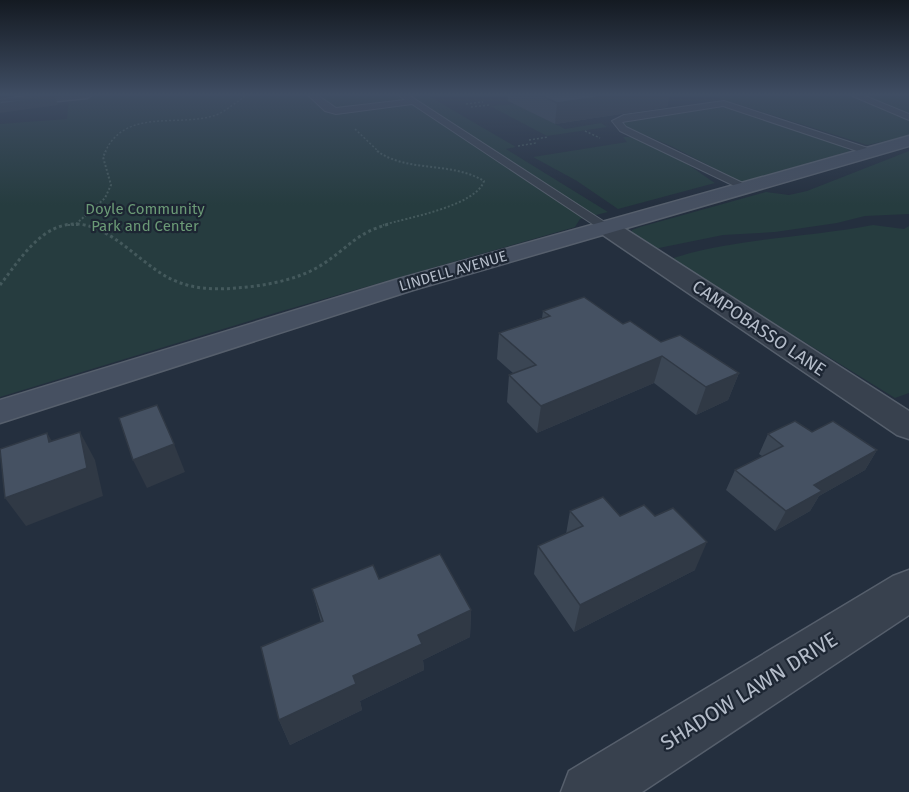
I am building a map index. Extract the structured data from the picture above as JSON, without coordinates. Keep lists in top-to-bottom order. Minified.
{"streets":{"street":["LINDELL AVENUE","CAMPOBASSO LANE","SHADOW LAWN DRIVE"]},"crossings":[["LINDELL AVENUE","CAMPOBASSO LANE"]],"parks":["Doyle Community Park and Center"]}
